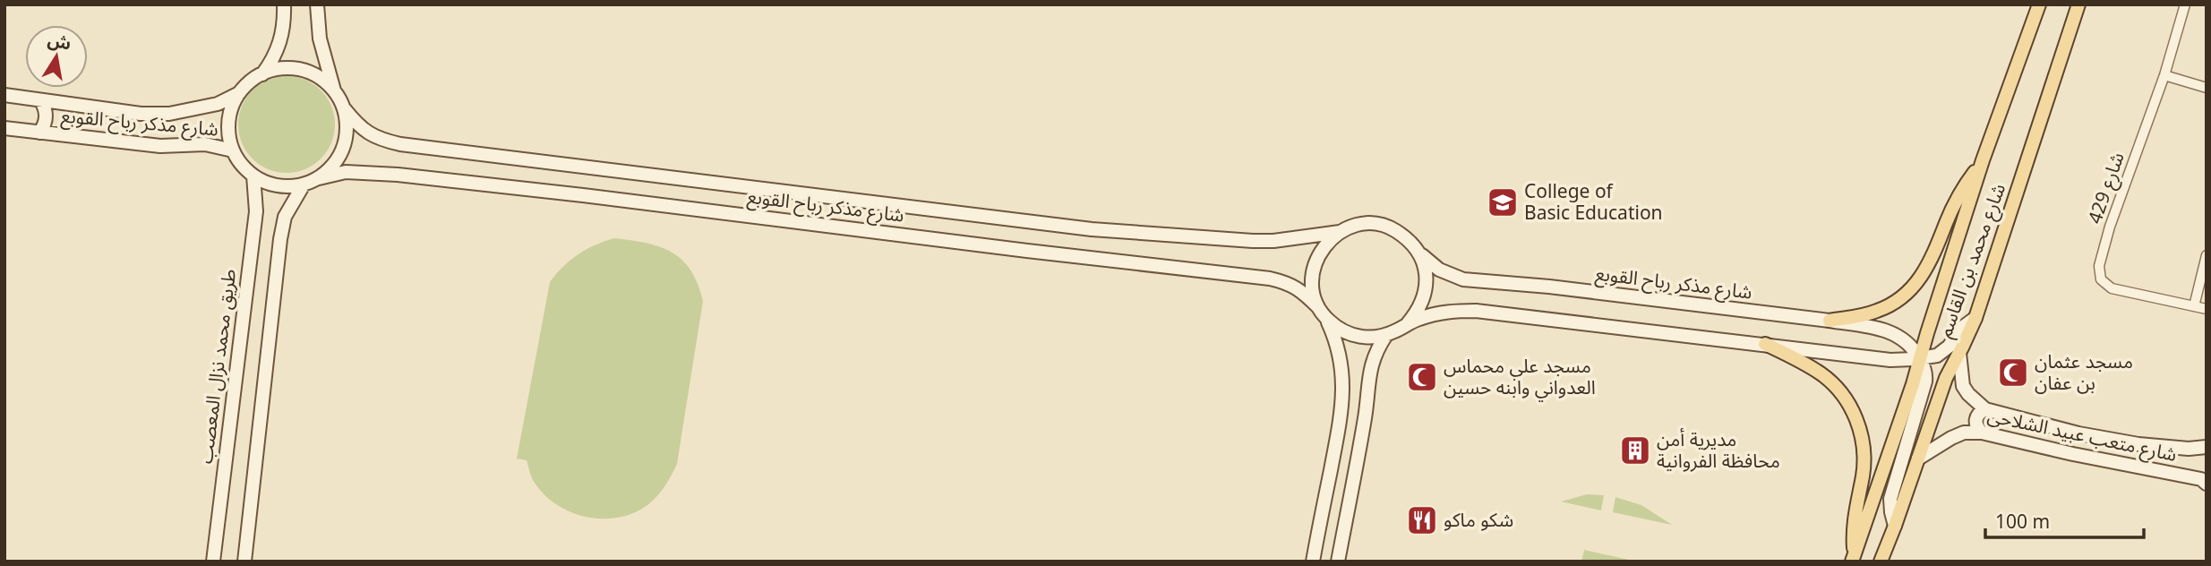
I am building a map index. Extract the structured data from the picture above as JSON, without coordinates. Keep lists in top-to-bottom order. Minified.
{"streets":{"main road":["شارع محمد بن القاسم"],"street":["شارع مذكر رباح القوبع","شارع 429","طريق محمد نزال المعصب","شارع متعب عبيد الشلاحى"]},"crossings":[["شارع مذكر رباح القوبع","شارع محمد بن القاسم"],["شارع مذكر رباح القوبع","طريق محمد نزال المعصب"],["شارع محمد بن القاسم","شارع متعب عبيد الشلاحى"]],"places":{"school or university":["College of Basic Education"],"mosque":["مسجد عثمان بن عفان","مسجد علي محماس العدواني وابنه حسين"],"building":["مديرية أمن محافظة الفروانية"],"restaurant":["شكو ماكو"]},"scale_bar":"100 m","north":"top"}
